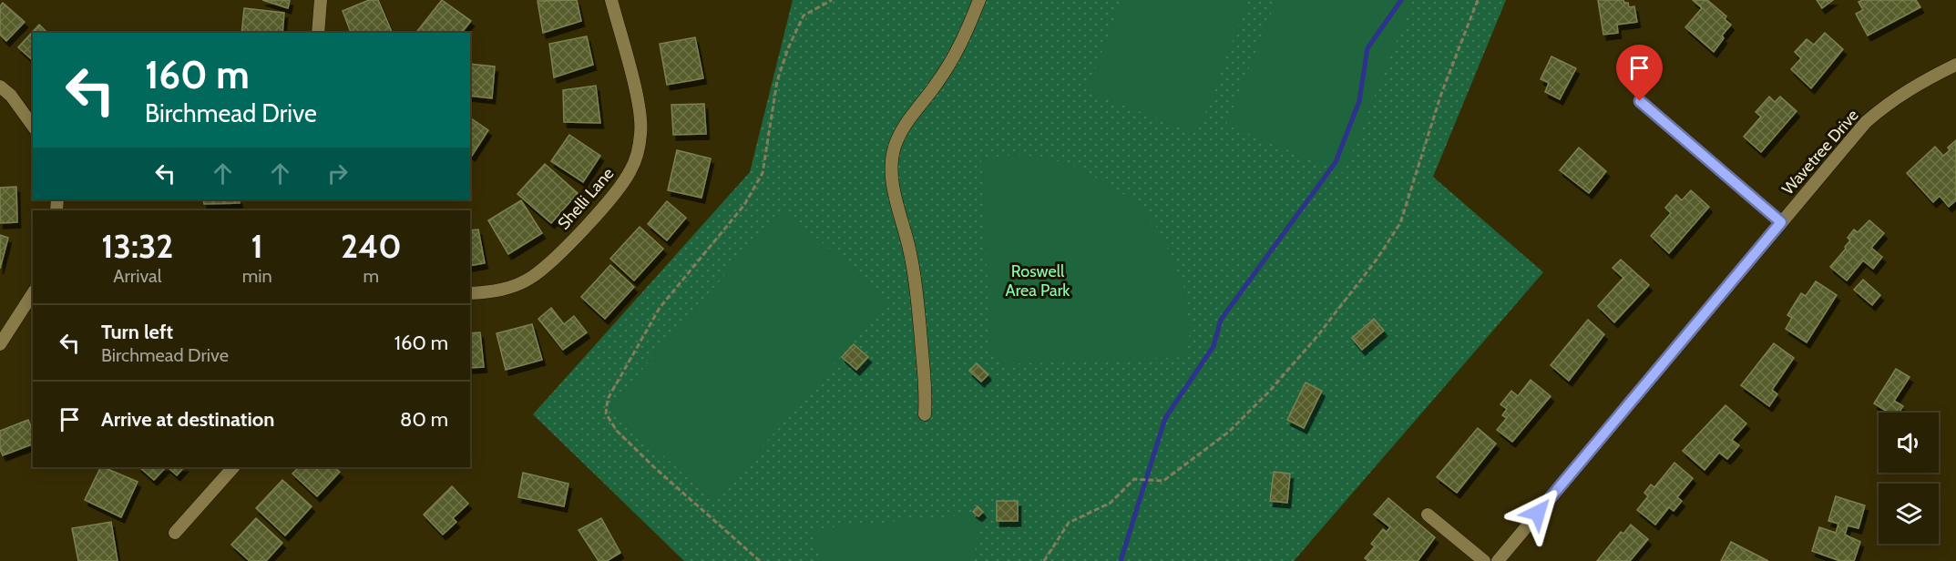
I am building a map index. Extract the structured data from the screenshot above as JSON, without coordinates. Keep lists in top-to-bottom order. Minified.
{"streets":{"street":["Wavetree Drive","Shelli Lane"]},"parks":["Roswell Area Park"],"page":{"turn":["160 m","Birchmead Drive"],"eta":["13:32","Arrival","1","min","240","m"],"list":[{"name":"Turn left","note":"Birchmead Drive","value":"160 m"},{"name":"Arrive at destination","value":"80 m"}]}}
